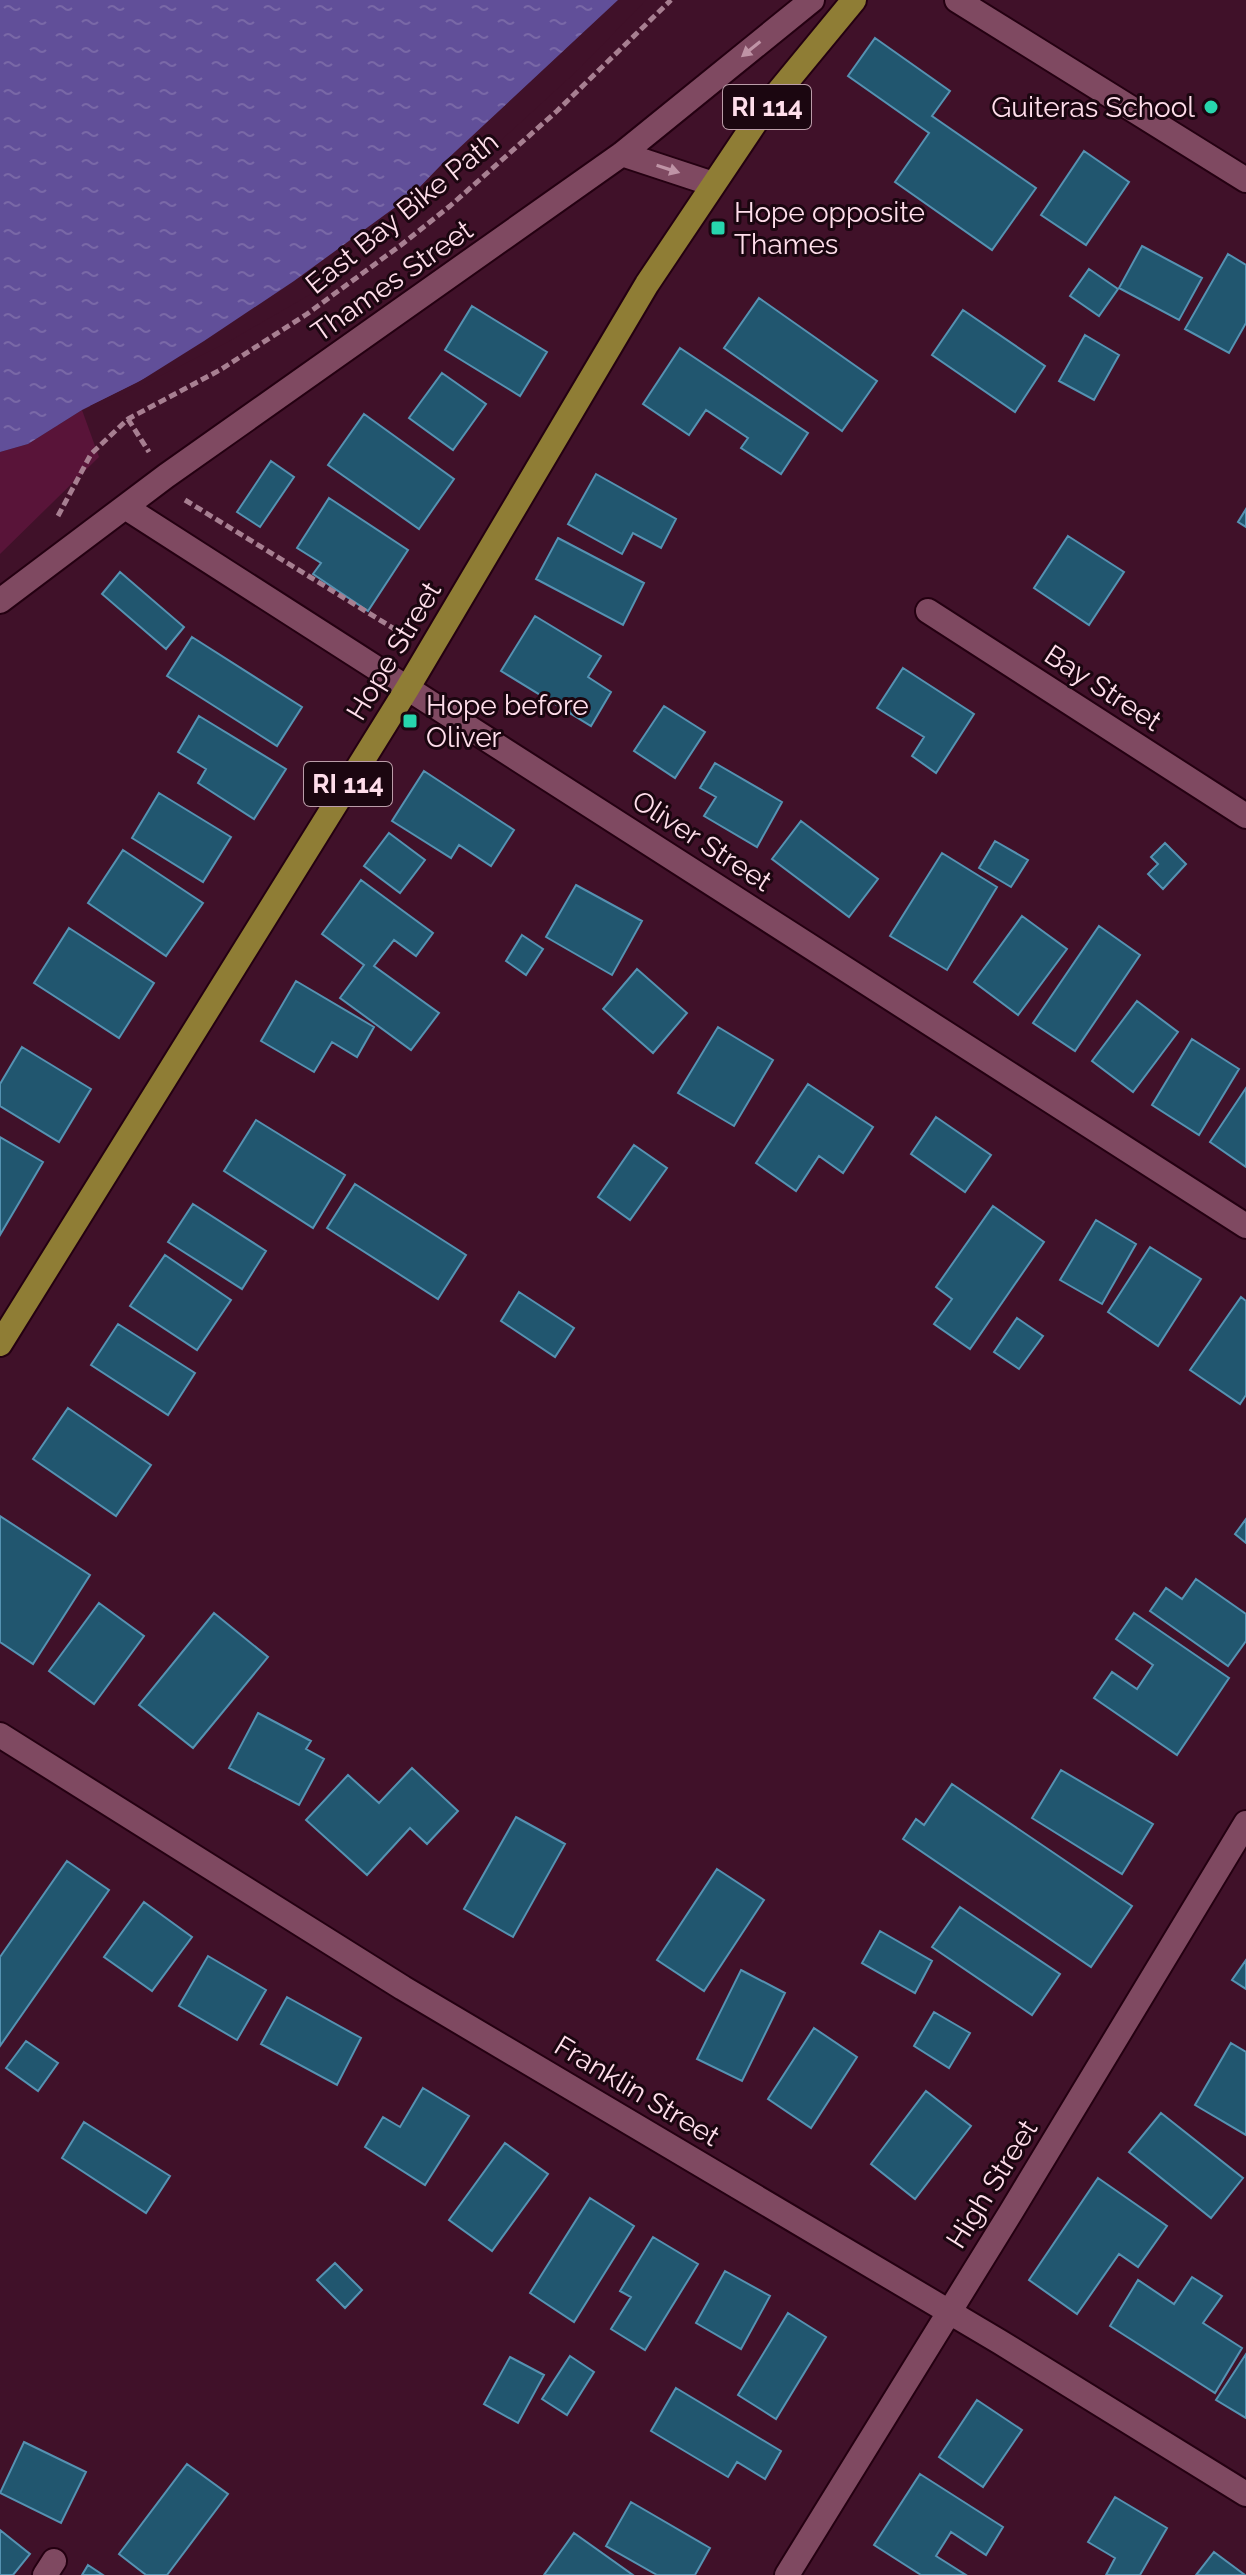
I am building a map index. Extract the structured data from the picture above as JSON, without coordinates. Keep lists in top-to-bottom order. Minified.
{"streets":{"main road":["RI 114","Hope Street"],"street":["Thames Street","Bay Street","Oliver Street","Franklin Street","High Street"],"path":["East Bay Bike Path"]},"crossings":[["Thames Street","Oliver Street"],["Hope Street","Oliver Street"],["Franklin Street","High Street"]],"places":{"other":["Guiteras School"],"transit":["Hope opposite Thames","Hope before Oliver"]}}
